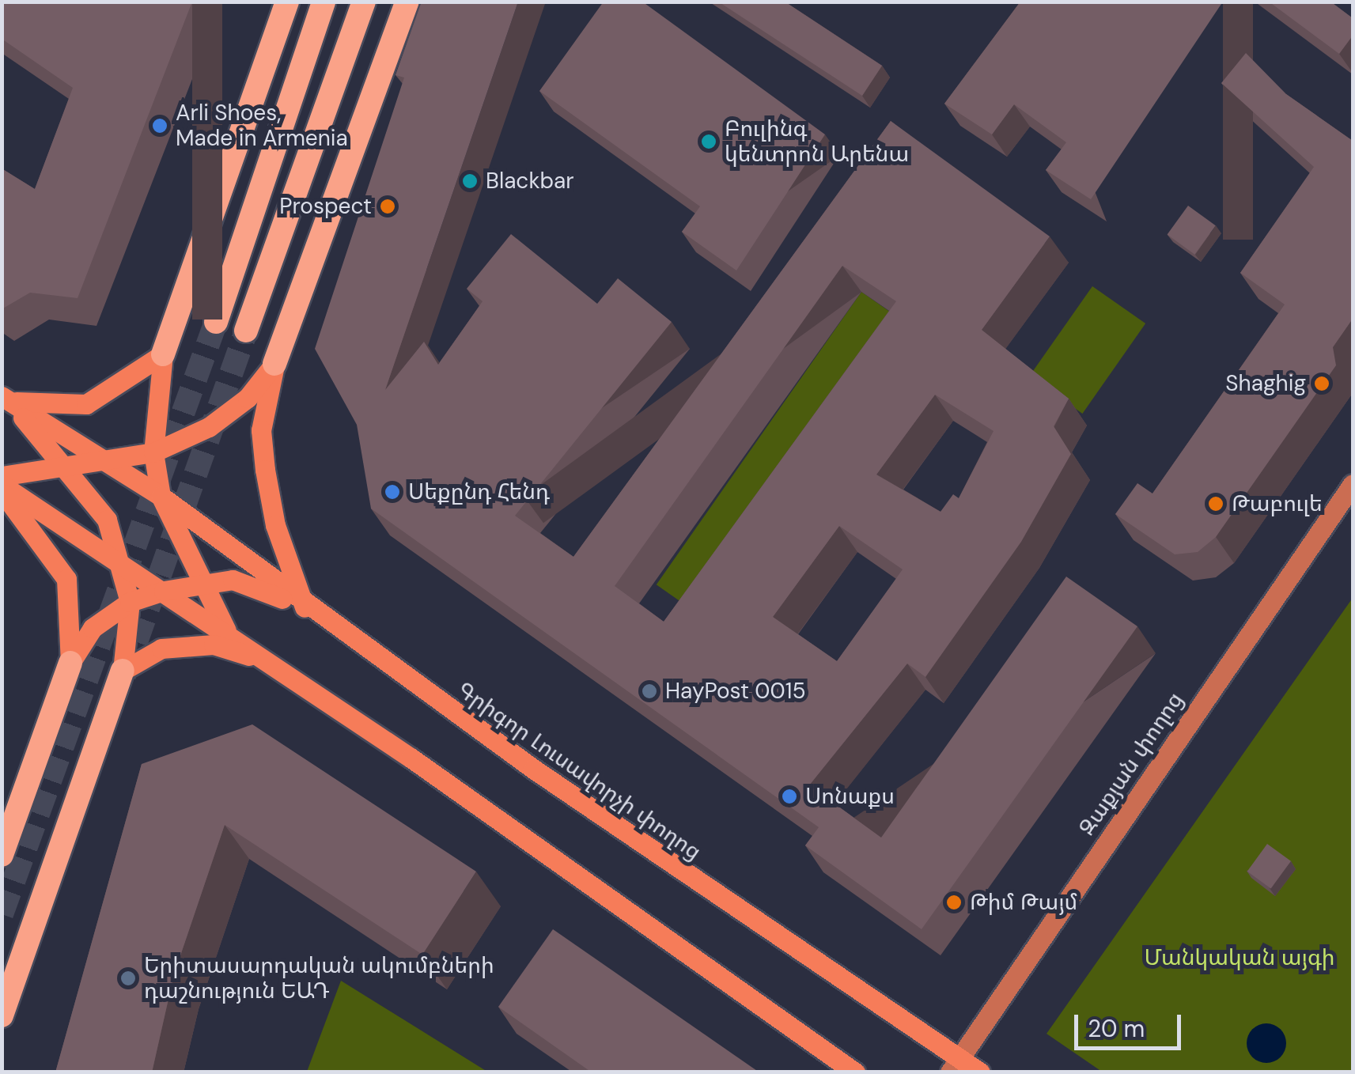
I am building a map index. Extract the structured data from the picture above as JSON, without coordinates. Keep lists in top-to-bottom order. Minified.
{"streets":{"main road":["Գրիգոր Լուսավորչի փողոց"],"street":["Զաքյան փողոց"]},"crossings":[["Զաքյան փողոց","Գրիգոր Լուսավորչի փողոց"]],"parks":["Մանկական այգի"],"places":["Arli Shoes, Made in Armenia","Բուլինգ կենտրոն Արենա","Blackbar","Prospect","Shaghig","Սեքընդ Հենդ","Թաբուլե","HayPost 0015","Սոնաքս","Թիմ Թայմ","Երիտասարդական ակումբների դաշնություն ԵԱԴ"],"scale_bar":"20 m"}
